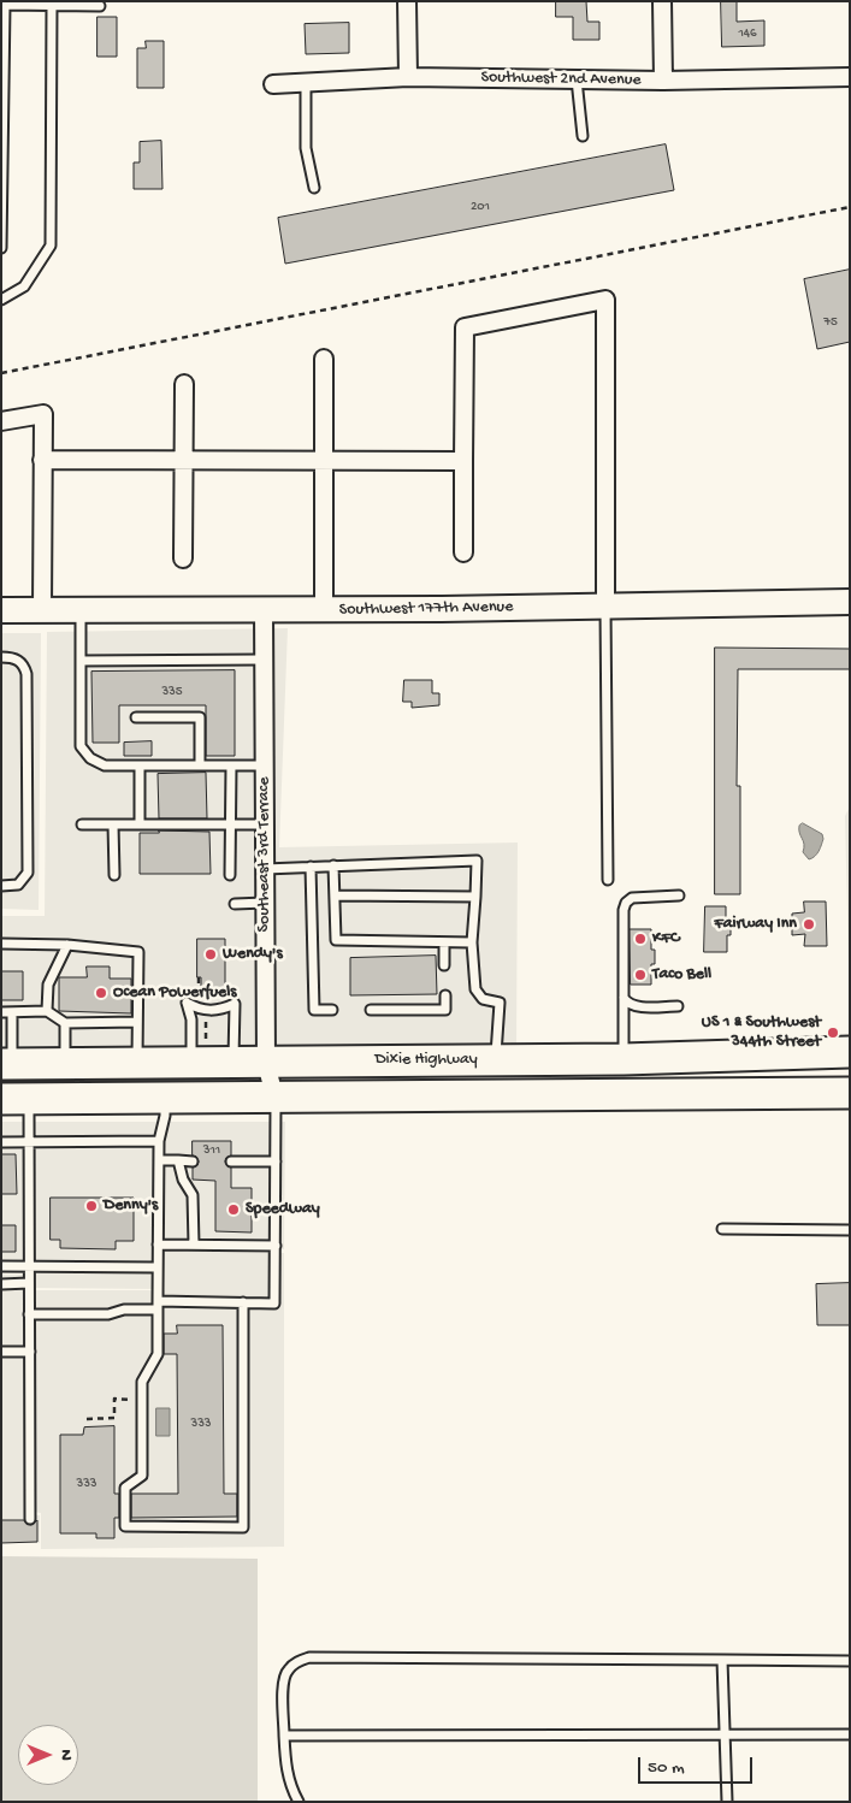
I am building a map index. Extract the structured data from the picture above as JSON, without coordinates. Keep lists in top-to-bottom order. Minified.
{"streets":{"highway":["Dixie Highway"],"main road":["Southwest 177th Avenue"],"street":["Southwest 2nd Avenue","Southeast 3rd Terrace"]},"crossings":[["Southwest 177th Avenue","Southeast 3rd Terrace"],["Southeast 3rd Terrace","Dixie Highway"]],"places":["Fairway Inn","KFC","Wendy's","Taco Bell","Ocean Powerfuels","US 1 & Southwest 344th Street","Denny's","Speedway"],"house_numbers":["146","201","75","335","311","333","333"],"scale_bar":"50 m","north":"right"}
